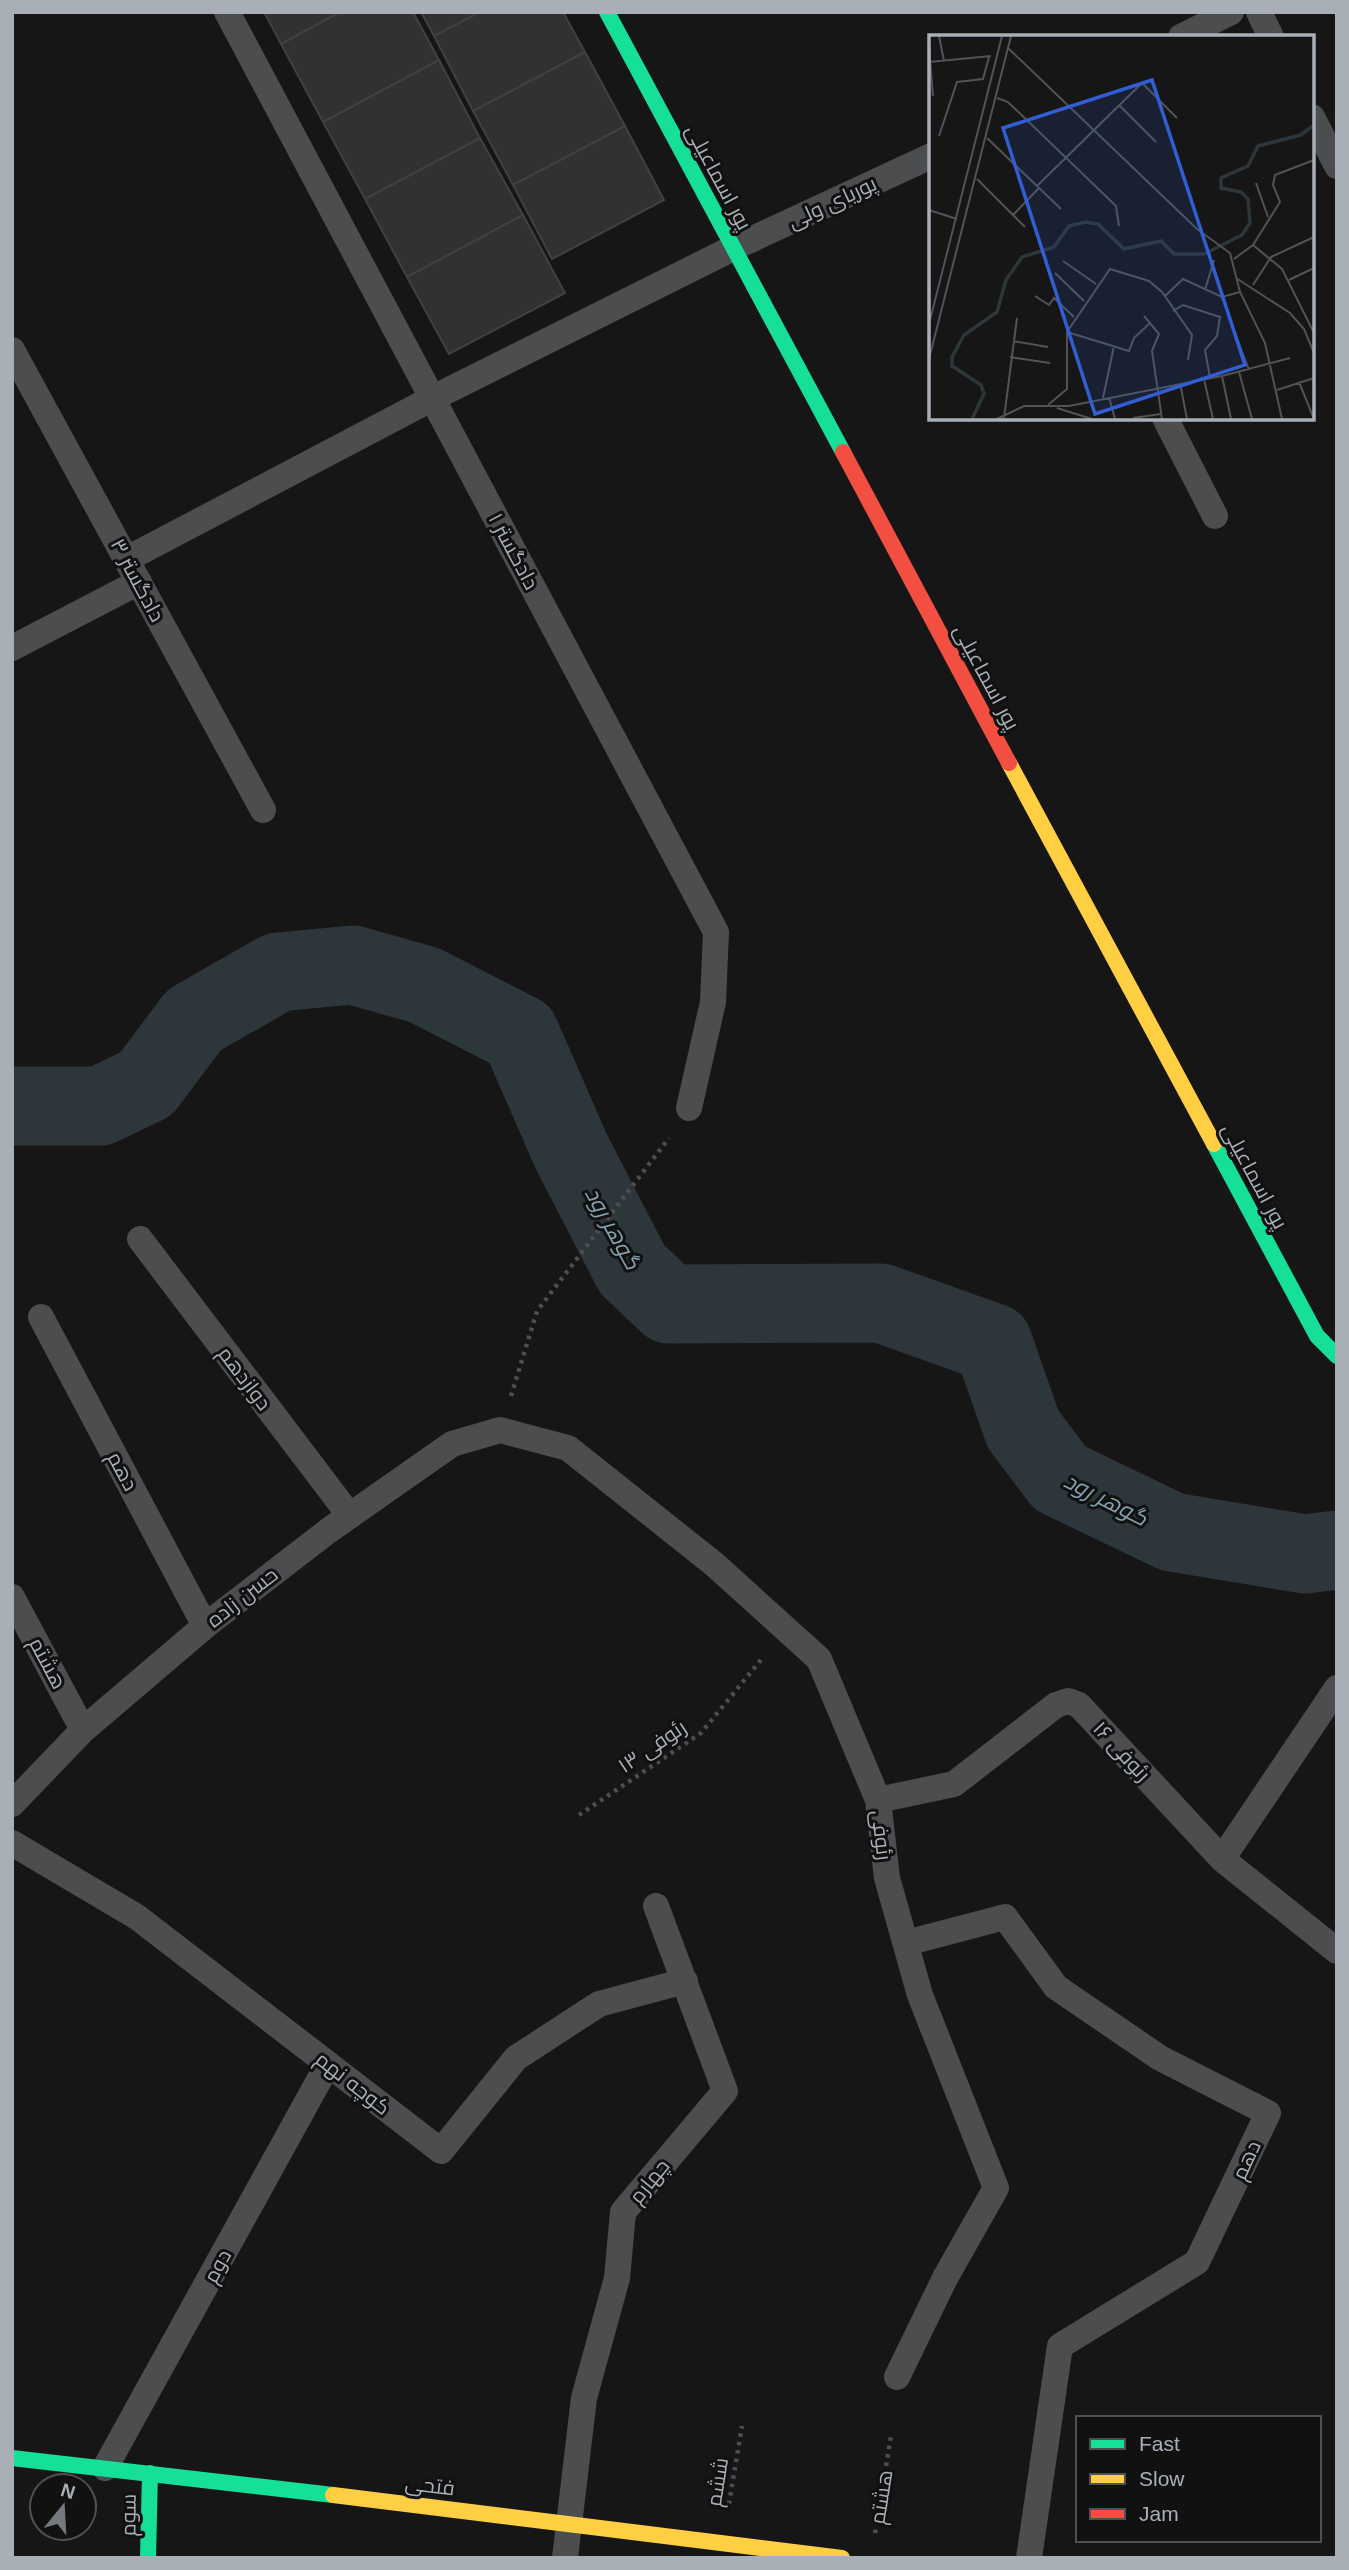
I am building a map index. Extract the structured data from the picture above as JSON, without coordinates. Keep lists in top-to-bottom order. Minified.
{"streets":{"street":["پور اسماعیلی","فتحی","سوم"],"lane":["پوریای ولی","دادگستر ۱","دادگستر ۳","دوازدهم","دهم","حسن زاده","هشتم","رئوفی ۱۶","رئوفی","کوچه نهم","چهارم","دوم"],"path":["رئوفی ۱۳","ششم"]},"crossings":[["پور اسماعیلی","پوریای ولی"],["پوریای ولی","دادگستر ۱"],["پوریای ولی","دادگستر ۳"],["دوازدهم","حسن زاده"],["دهم","حسن زاده"],["دهم","رئوفی"],["حسن زاده","هشتم"],["حسن زاده","رئوفی"],["رئوفی ۱۳","رئوفی"],["رئوفی ۱۶","رئوفی"],["کوچه نهم","چهارم"],["کوچه نهم","دوم"],["چهارم","فتحی"],["دوم","فتحی"],["ششم","فتحی"],["فتحی","سوم"]],"water":["گوهر رود"],"legend":["Fast","Slow","Jam"],"north":"top"}
